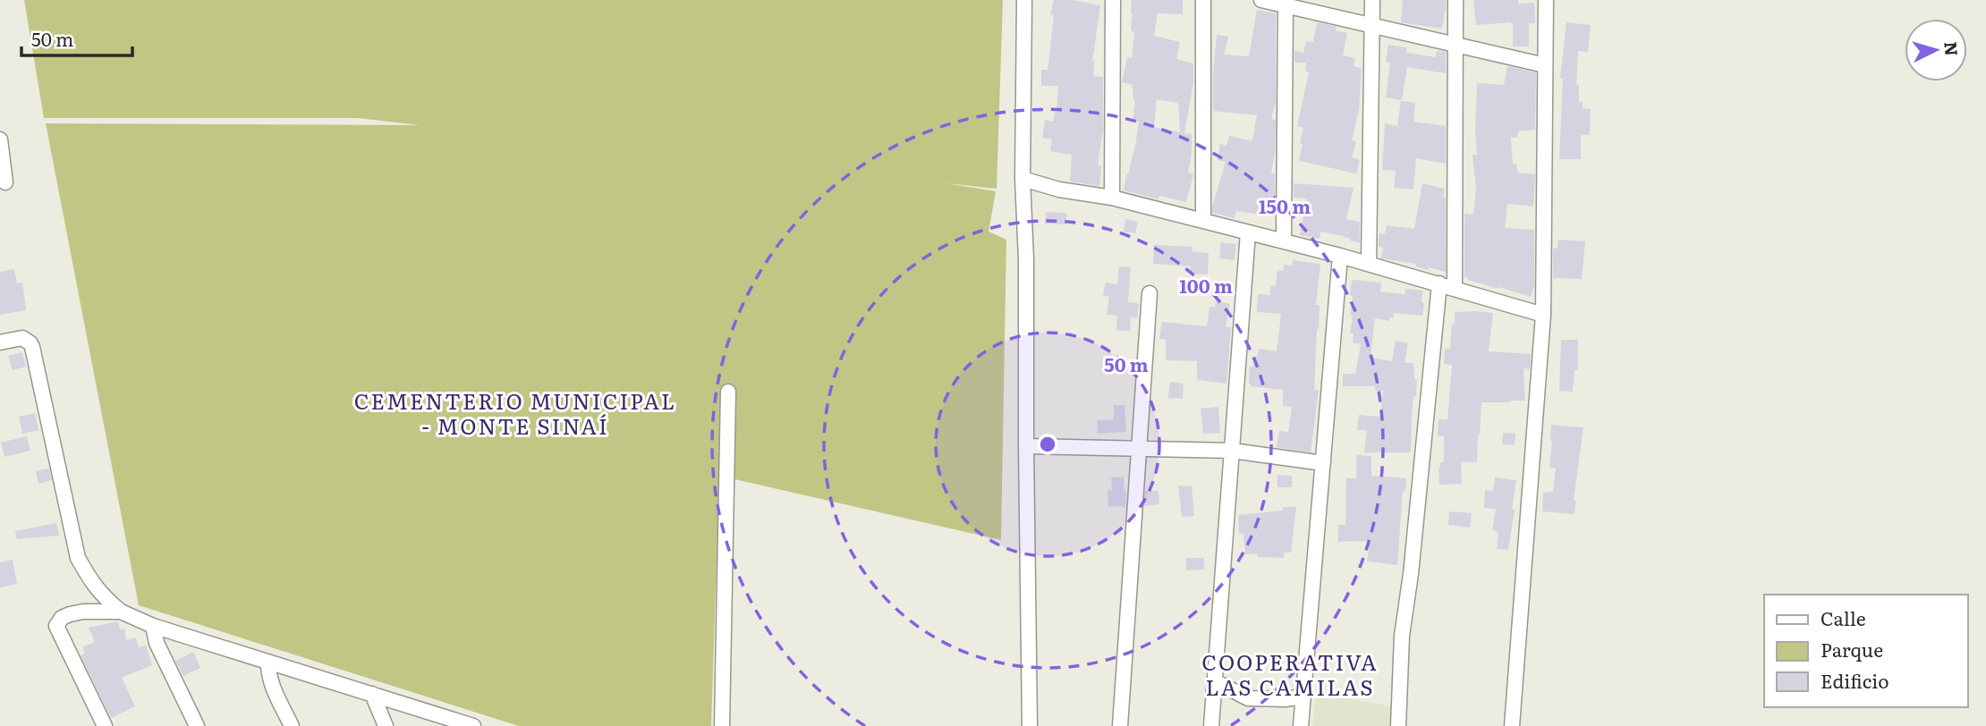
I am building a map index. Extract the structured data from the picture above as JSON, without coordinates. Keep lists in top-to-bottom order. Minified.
{"districts":["CEMENTERIO MUNICIPAL - MONTE SINAÍ","COOPERATIVA LAS CAMILAS"],"legend":["Calle","Parque","Edificio"],"scale_bar":"50 m","north":"right","rings":["150 m","100 m","50 m"]}
